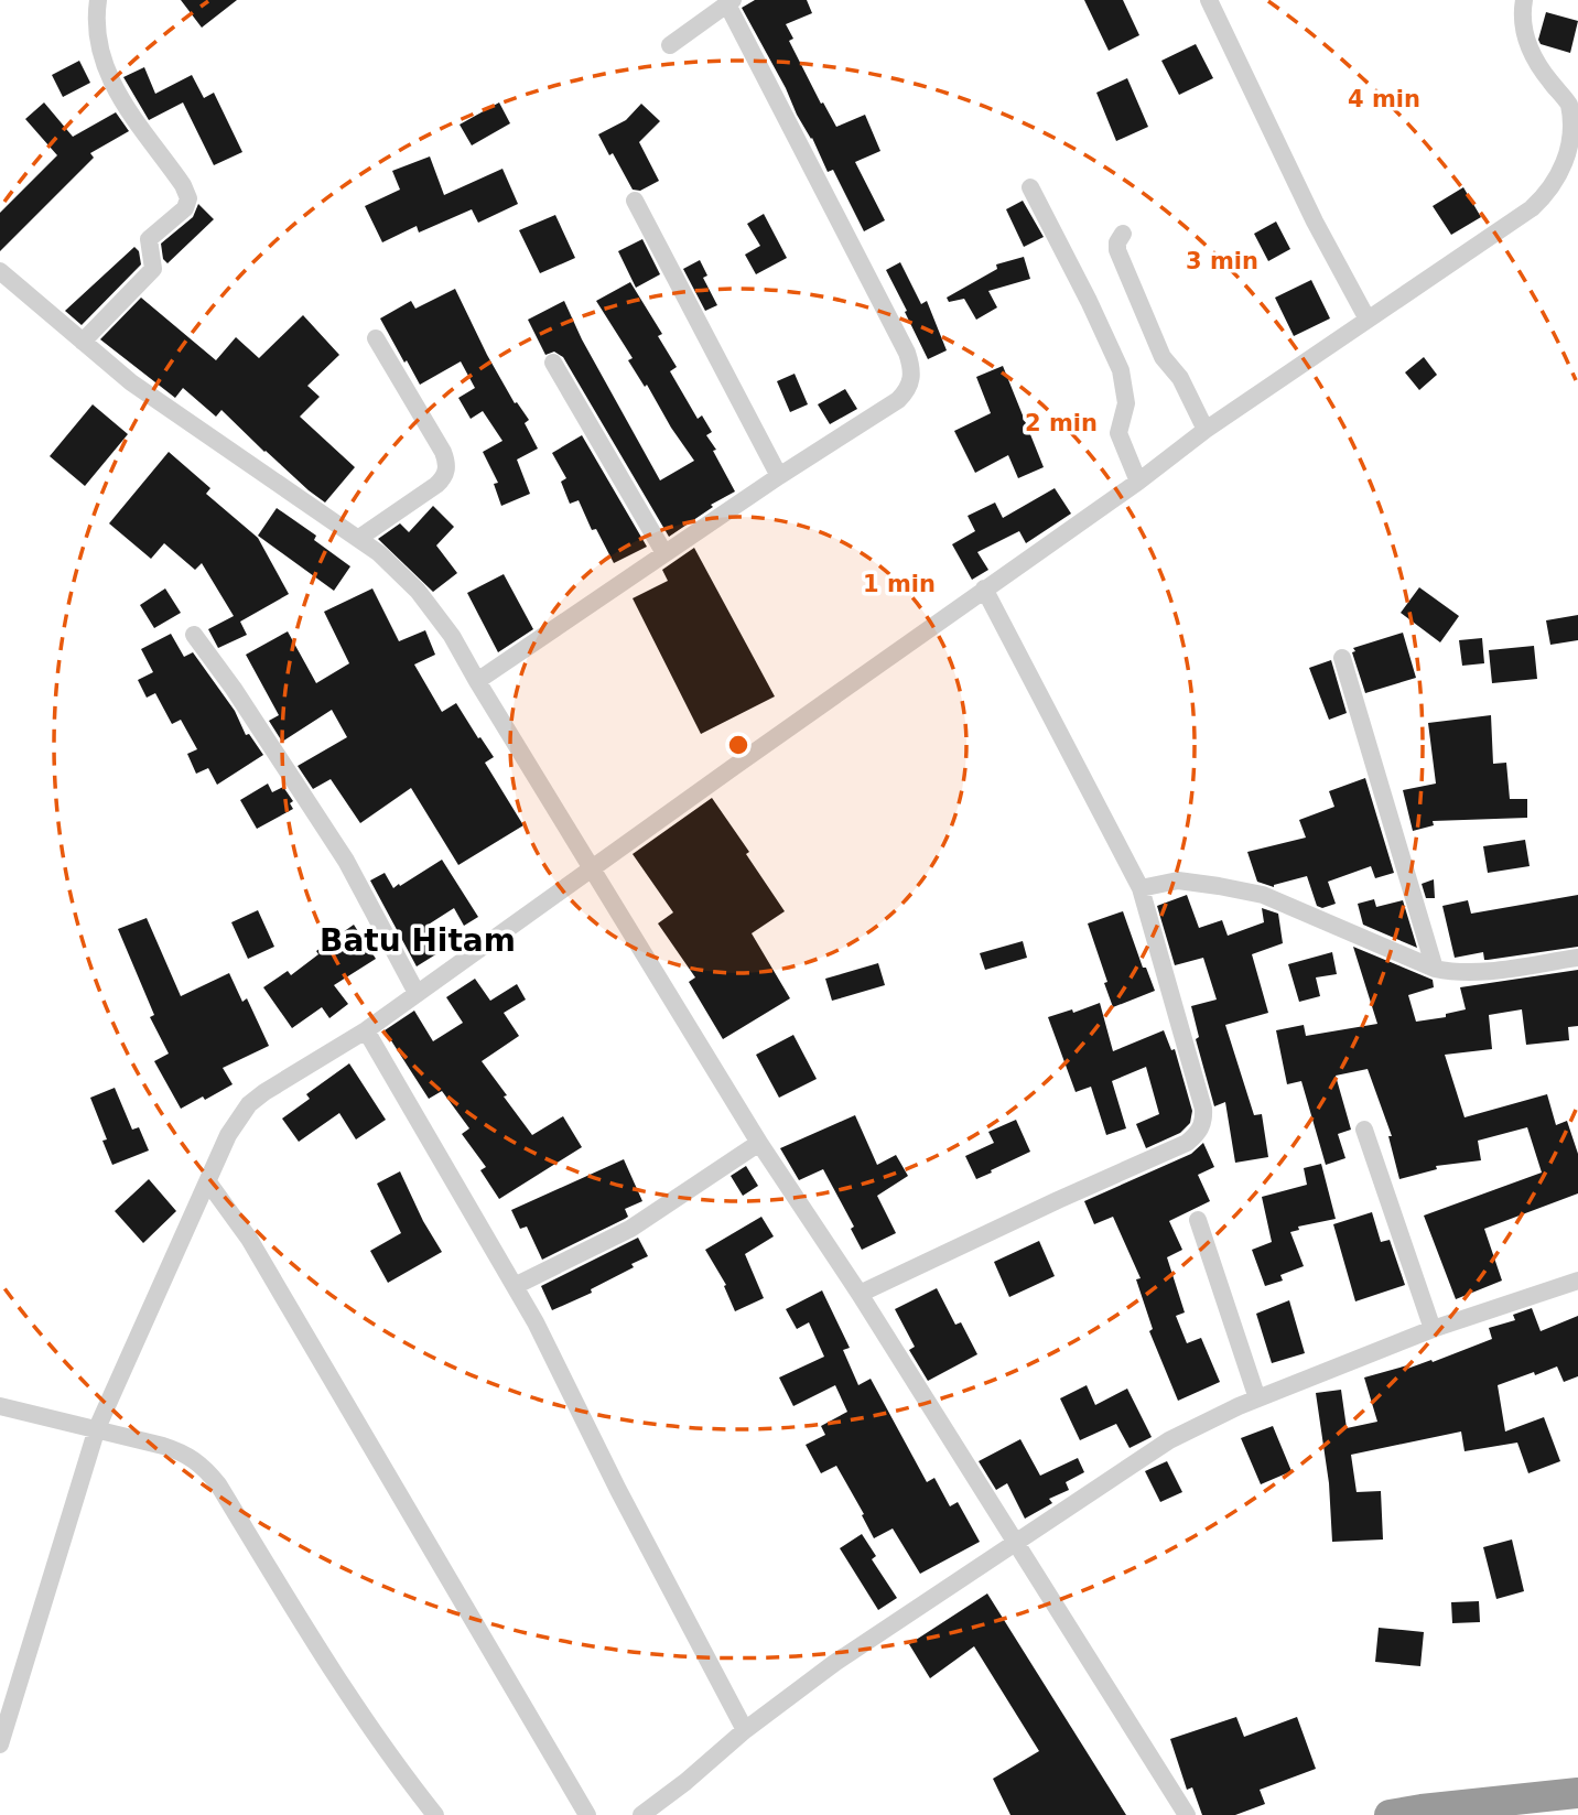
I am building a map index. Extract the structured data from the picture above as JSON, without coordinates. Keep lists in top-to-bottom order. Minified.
{"districts":["Batu Hitam"],"rings":["4 min","3 min","2 min","1 min"]}
